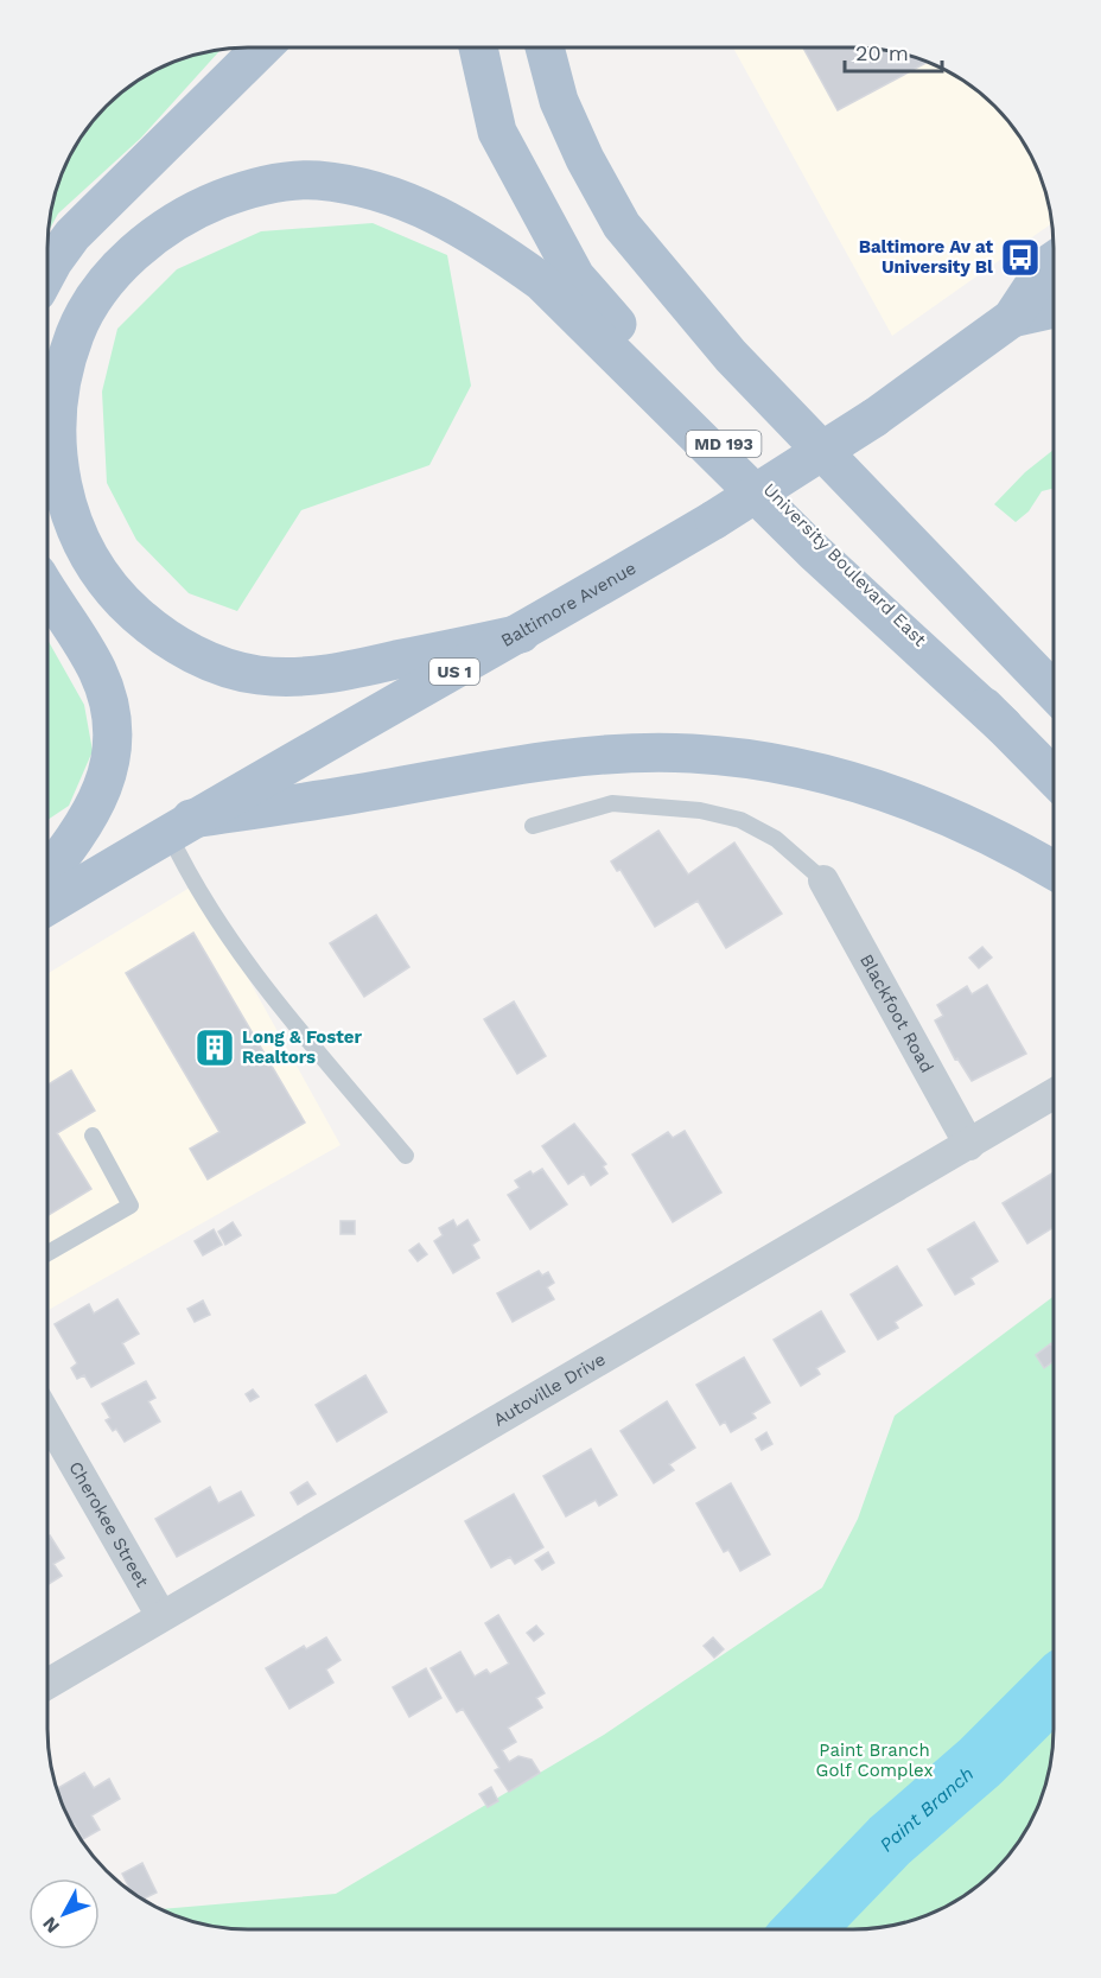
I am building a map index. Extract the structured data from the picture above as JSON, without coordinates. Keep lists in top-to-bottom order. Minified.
{"streets":{"main road":["MD 193","University Boulevard East","Baltimore Avenue","US 1"],"street":["Blackfoot Road","Autoville Drive","Cherokee Street"]},"crossings":[["Blackfoot Road","Autoville Drive"],["Autoville Drive","Cherokee Street"]],"water":["Paint Branch"],"parks":["Paint Branch Golf Complex"],"places":{"bus stop":["Baltimore Av at University Bl"],"building":["Long & Foster Realtors"]},"scale_bar":"20 m","north":"bottom left"}
